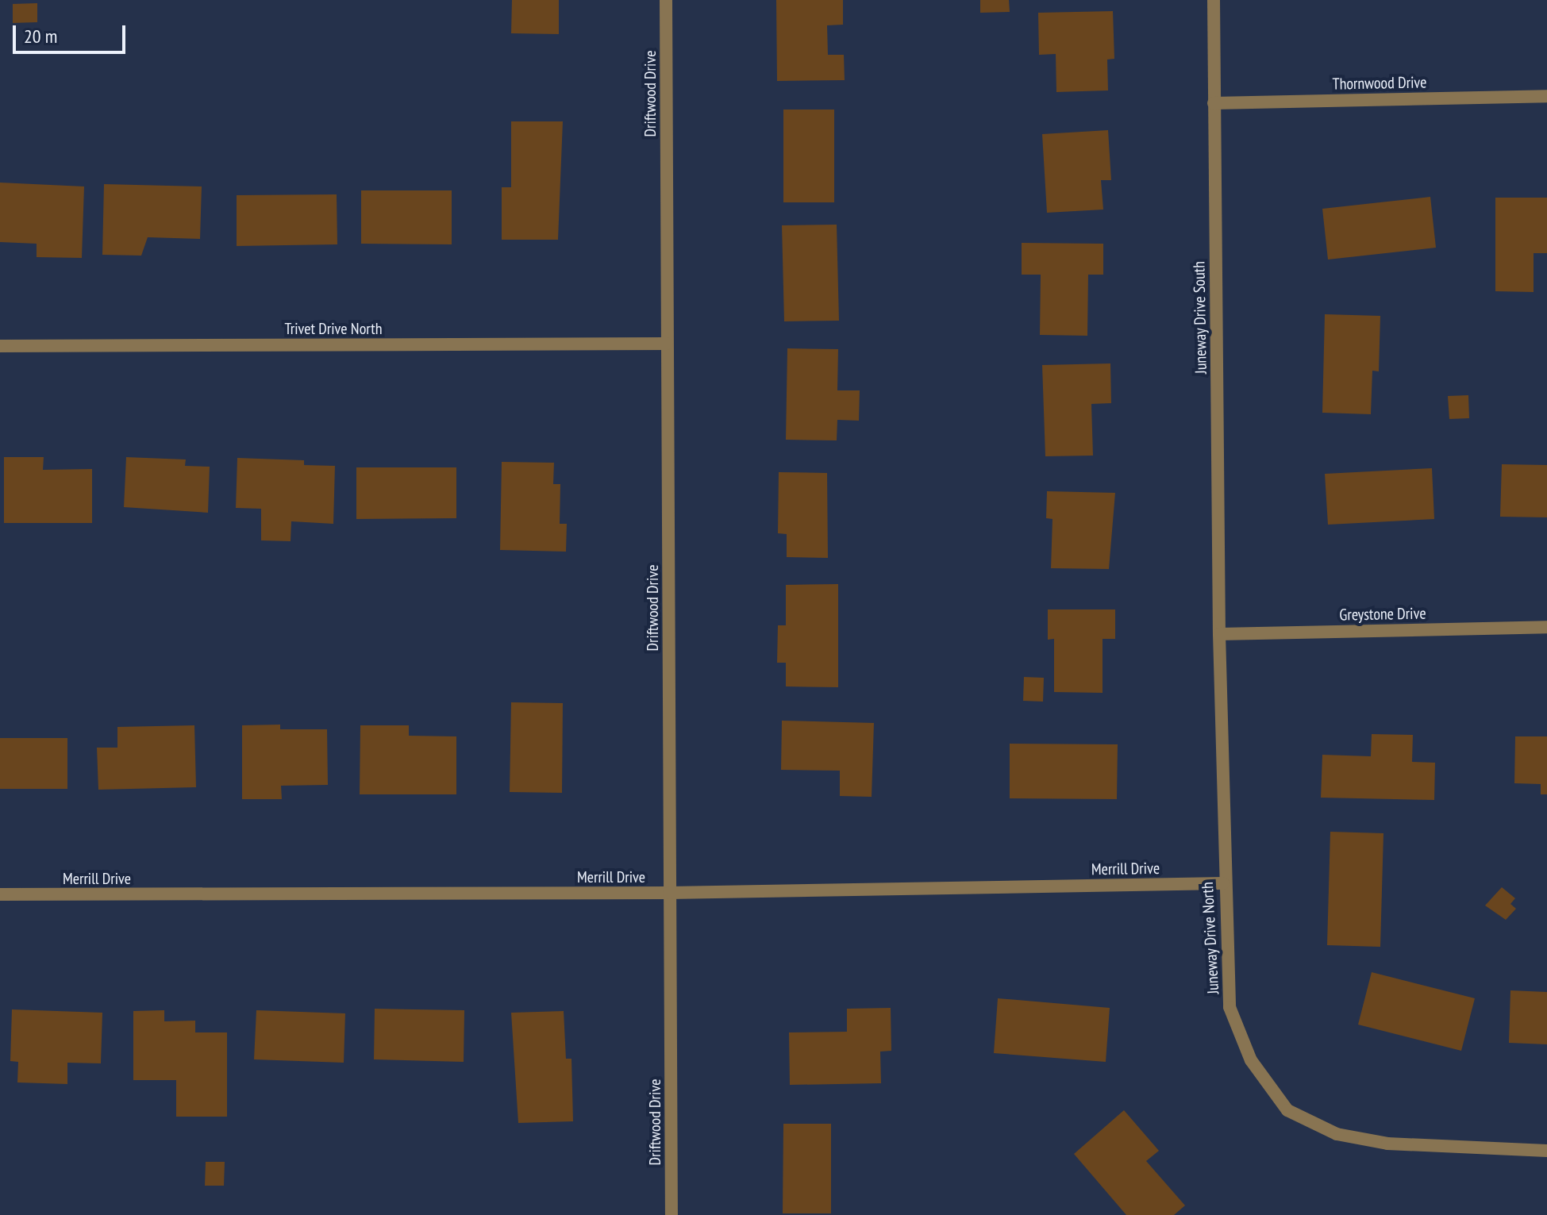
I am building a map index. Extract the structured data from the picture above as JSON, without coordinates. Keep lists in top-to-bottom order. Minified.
{"streets":{"street":["Thornwood Drive","Driftwood Drive","Juneway Drive South","Trivet Drive North","Greystone Drive","Merrill Drive","Juneway Drive North"]},"crossings":[["Thornwood Drive","Juneway Drive South"],["Driftwood Drive","Trivet Drive North"],["Driftwood Drive","Merrill Drive"],["Juneway Drive South","Greystone Drive"],["Juneway Drive South","Juneway Drive North"],["Greystone Drive","Juneway Drive North"],["Merrill Drive","Juneway Drive North"]],"scale_bar":"20 m"}
